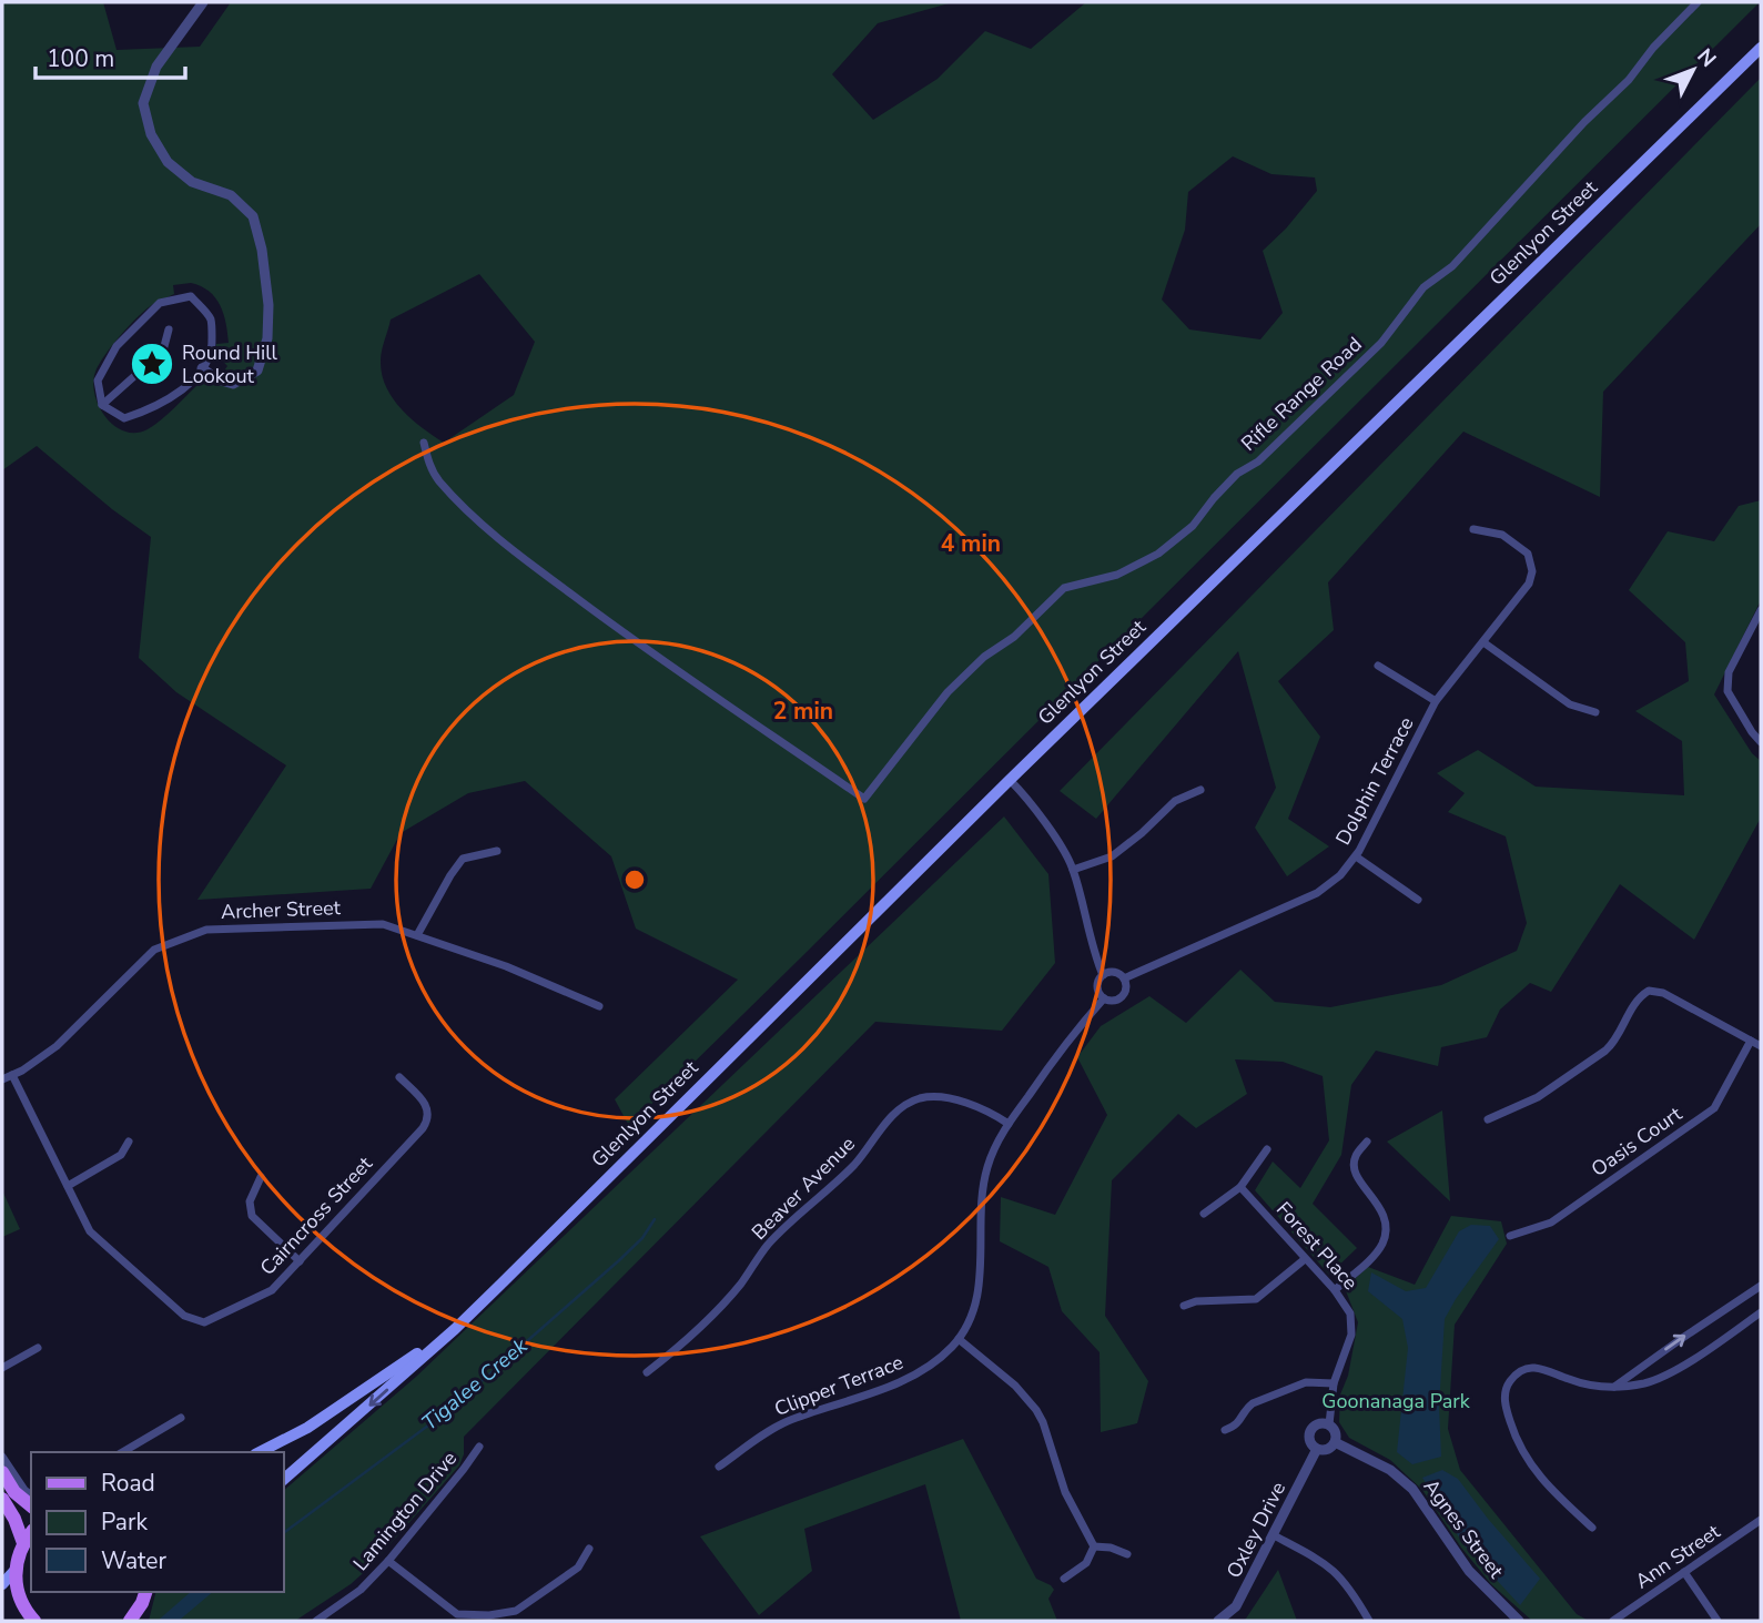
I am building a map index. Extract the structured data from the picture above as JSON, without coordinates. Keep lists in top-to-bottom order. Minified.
{"streets":{"main road":["Glenlyon Street"],"street":["Rifle Range Road","Dolphin Terrace","Archer Street","Oasis Court","Beaver Avenue","Cairncross Street","Forest Place","Clipper Terrace","Lamington Drive","Agnes Street","Oxley Drive","Ann Street"]},"crossings":[["Dolphin Terrace","Clipper Terrace"],["Archer Street","Cairncross Street"],["Beaver Avenue","Clipper Terrace"],["Forest Place","Agnes Street"],["Forest Place","Oxley Drive"],["Agnes Street","Oxley Drive"]],"water":["Tigalee Creek"],"parks":["Goonanaga Park"],"places":{"place":["Round Hill Lookout"]},"legend":["Road","Park","Water"],"scale_bar":"100 m","north":"top right","rings":["4 min","2 min"]}
